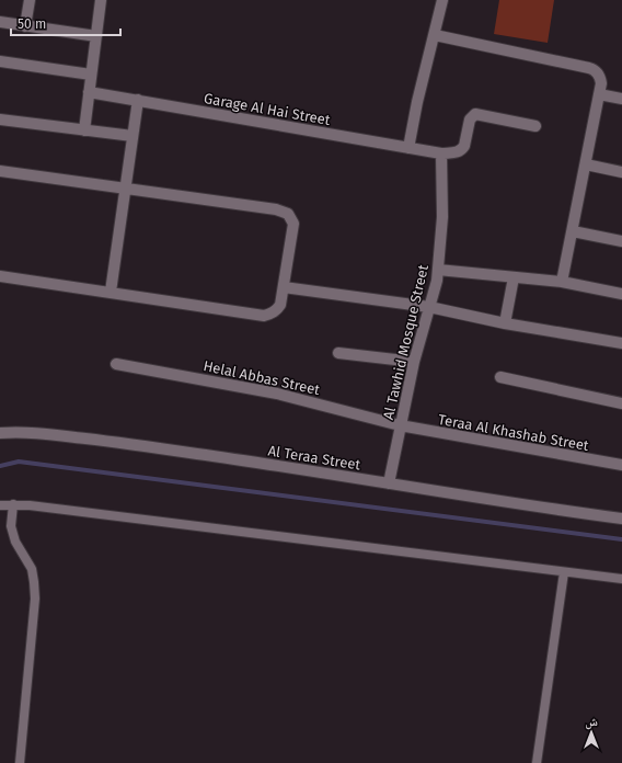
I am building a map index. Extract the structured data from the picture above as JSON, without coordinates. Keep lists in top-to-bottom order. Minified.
{"streets":{"street":["Garage Al Hai Street","Al Tawhid Mosque Street","Helal Abbas Street","Teraa Al Khashab Street","Al Teraa Street"]},"crossings":[["Garage Al Hai Street","Al Tawhid Mosque Street"],["Al Tawhid Mosque Street","Helal Abbas Street"],["Al Tawhid Mosque Street","Teraa Al Khashab Street"],["Al Tawhid Mosque Street","Al Teraa Street"],["Helal Abbas Street","Teraa Al Khashab Street"]],"scale_bar":"50 m","north":"top"}
